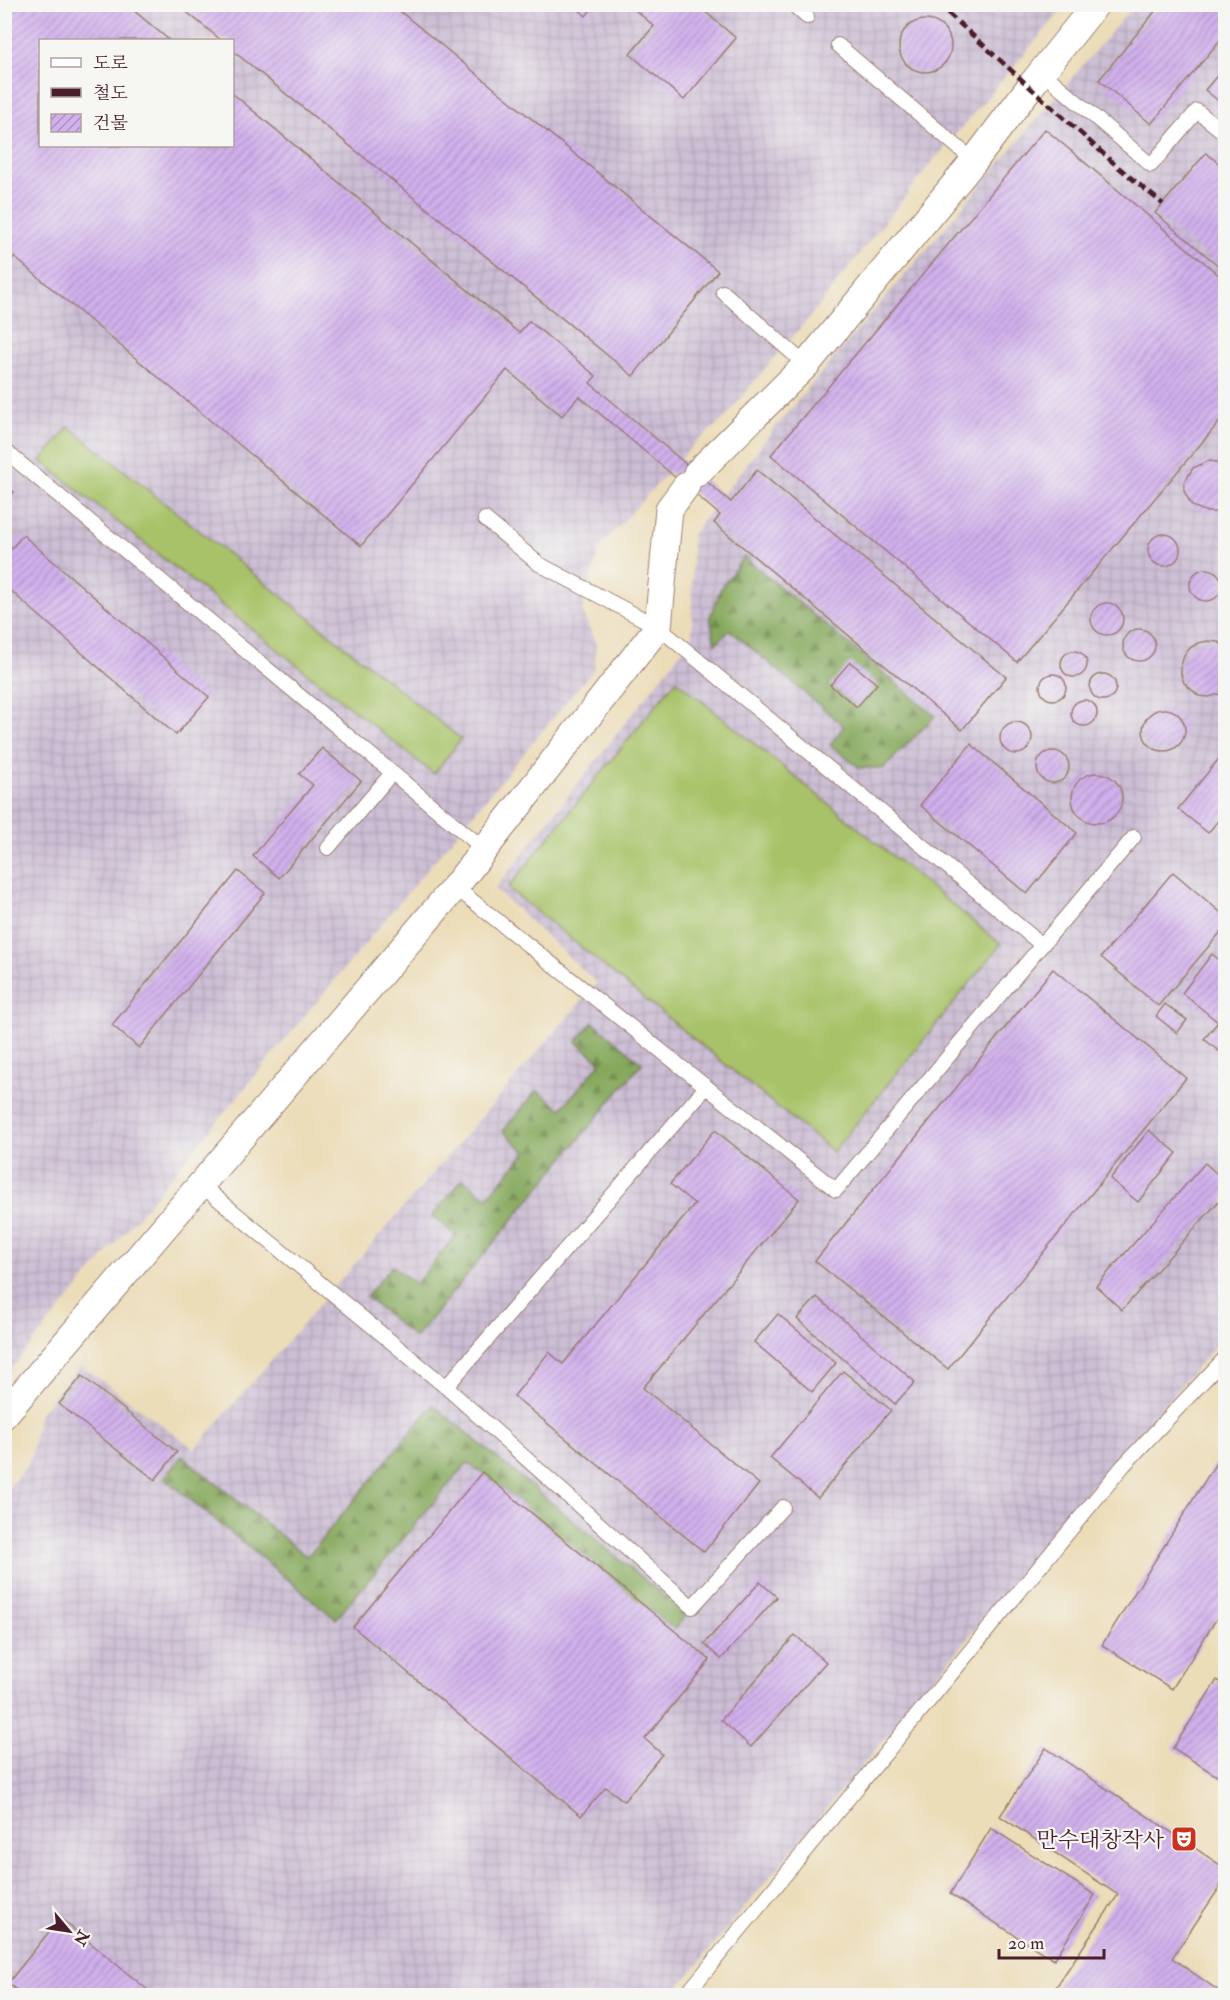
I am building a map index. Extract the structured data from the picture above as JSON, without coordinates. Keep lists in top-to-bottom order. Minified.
{"places":{"theatre":["만수대창작사"]},"legend":["도로","철도","건물"],"scale_bar":"20 m","north":"bottom right"}
